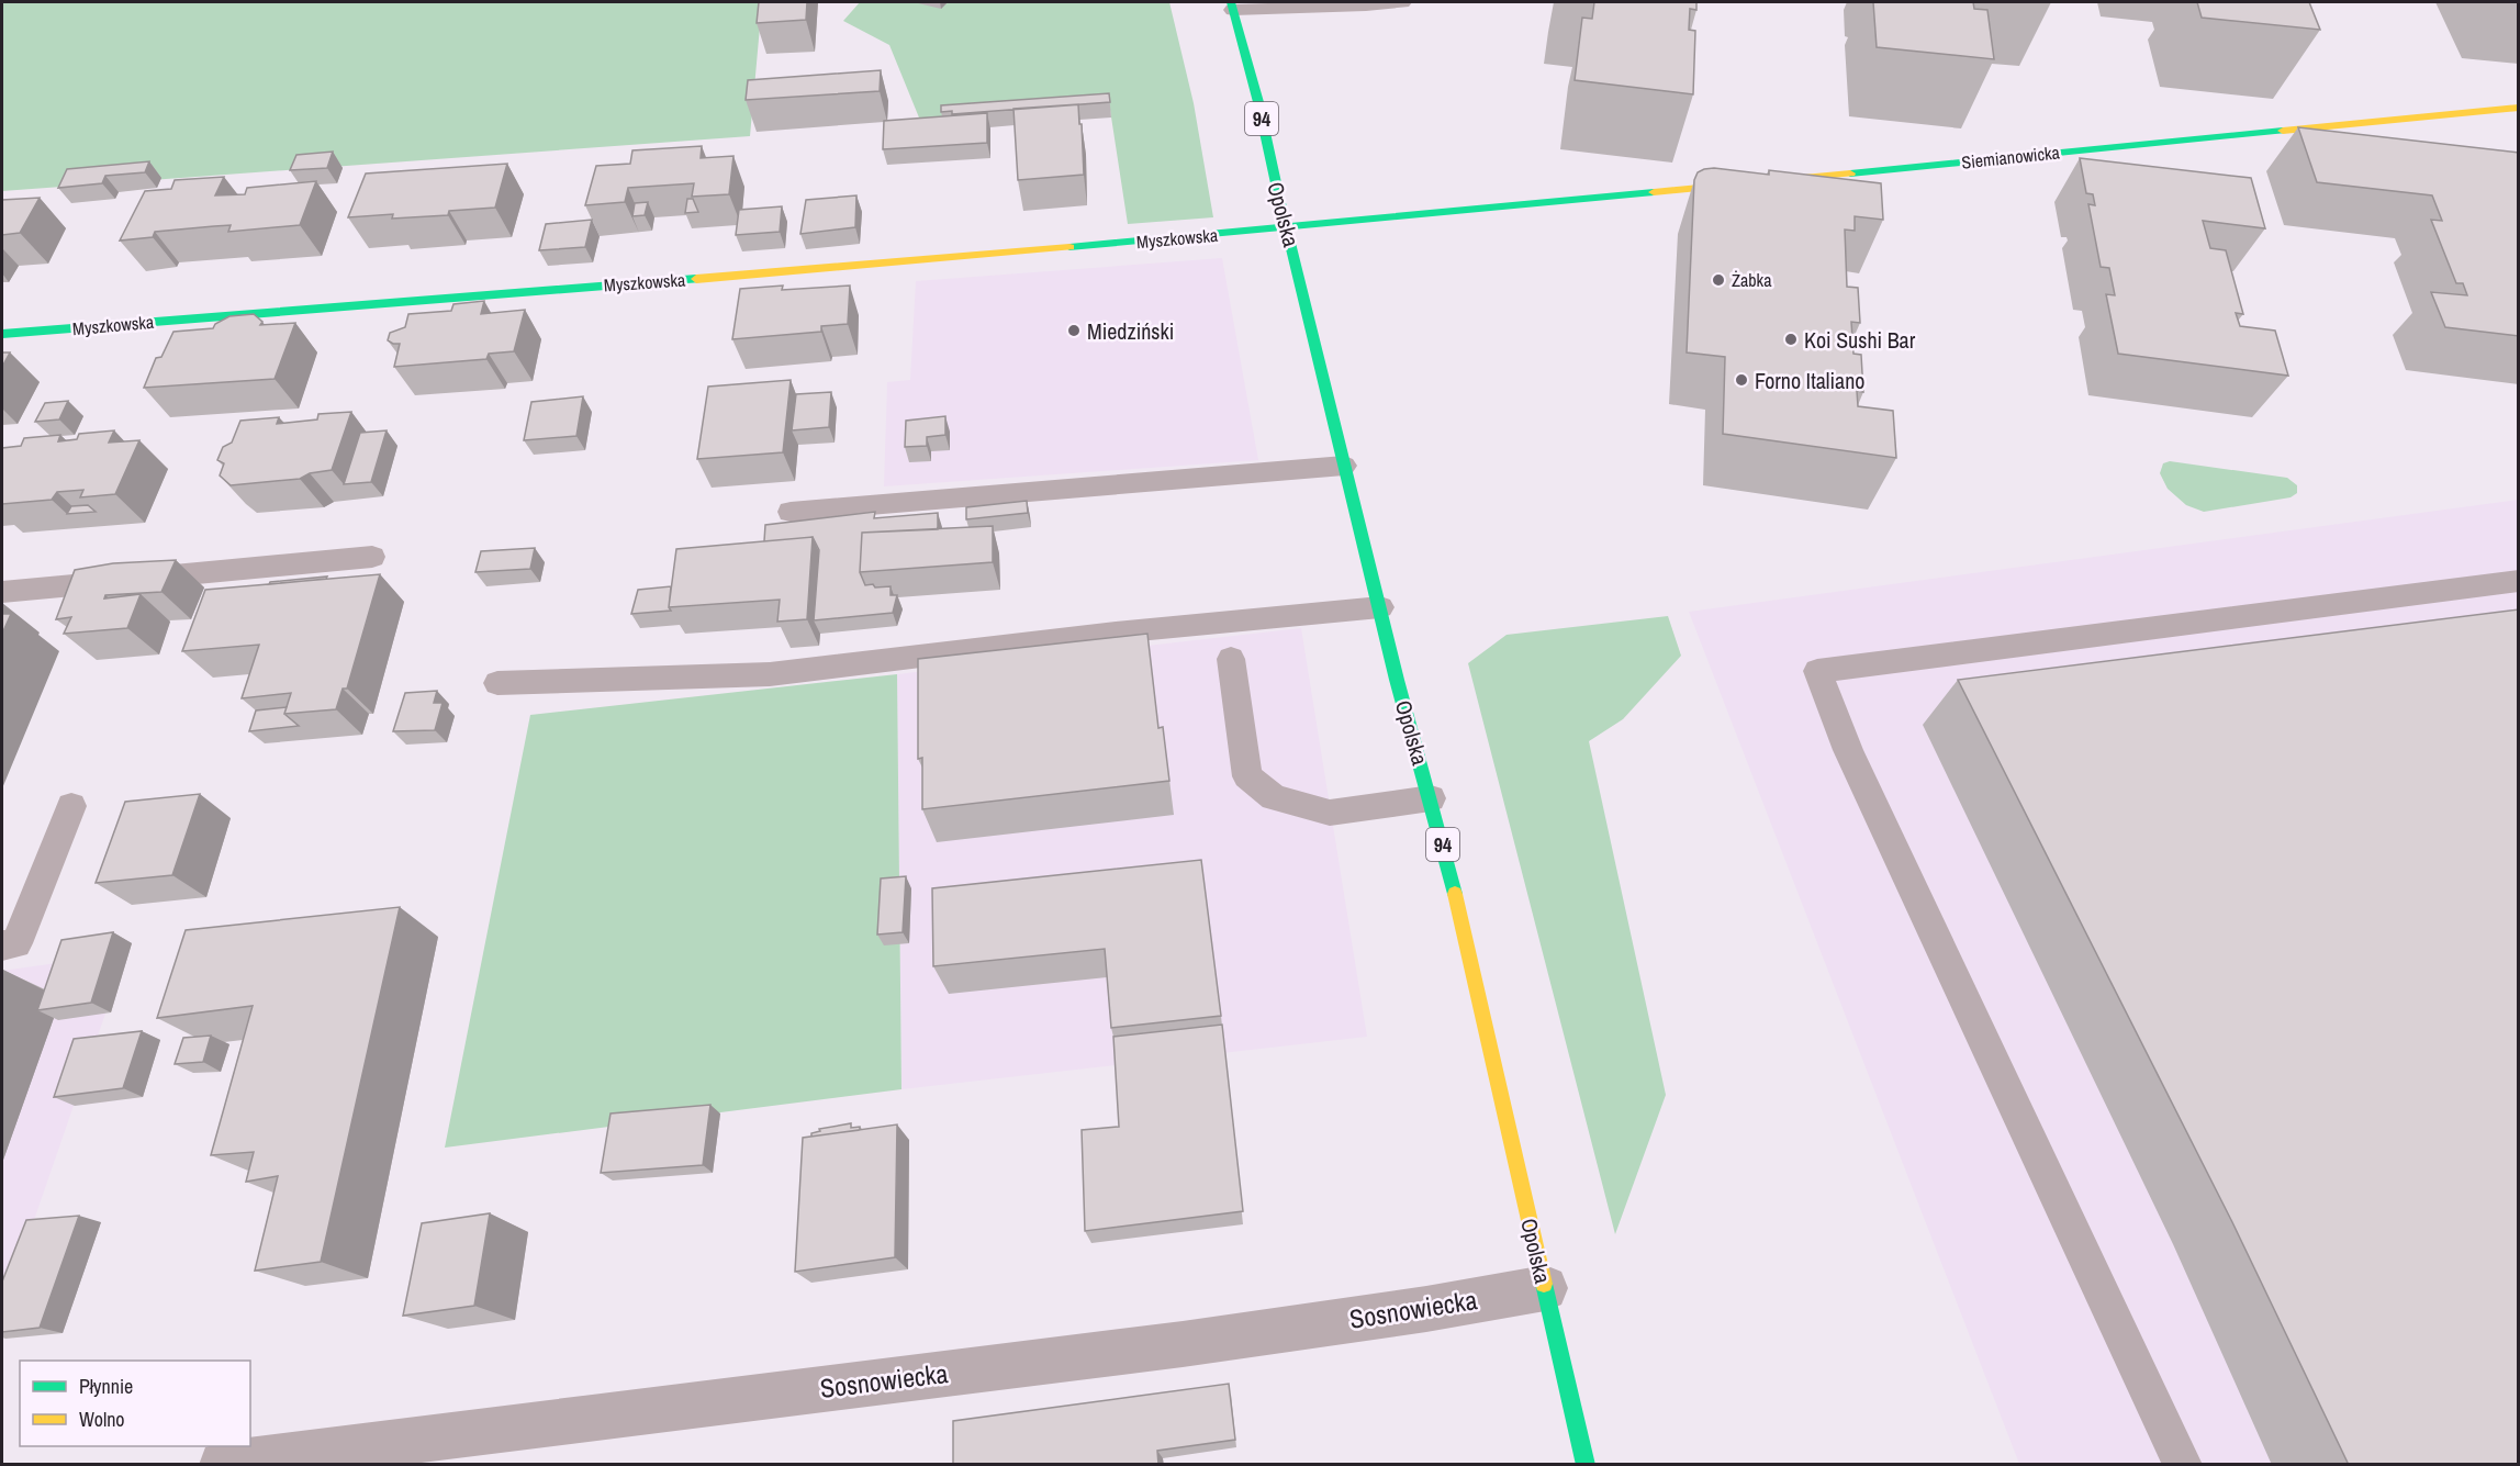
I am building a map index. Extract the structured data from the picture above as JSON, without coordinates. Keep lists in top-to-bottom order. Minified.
{"streets":{"street":["94","Siemianowicka","Opolska","Myszkowska","Sosnowiecka"]},"crossings":[["Siemianowicka","Opolska"],["Siemianowicka","Myszkowska"],["Opolska","Myszkowska"],["Opolska","Sosnowiecka"]],"places":["Żabka","Miedziński","Koi Sushi Bar","Forno Italiano"],"legend":["Płynnie","Wolno"]}
